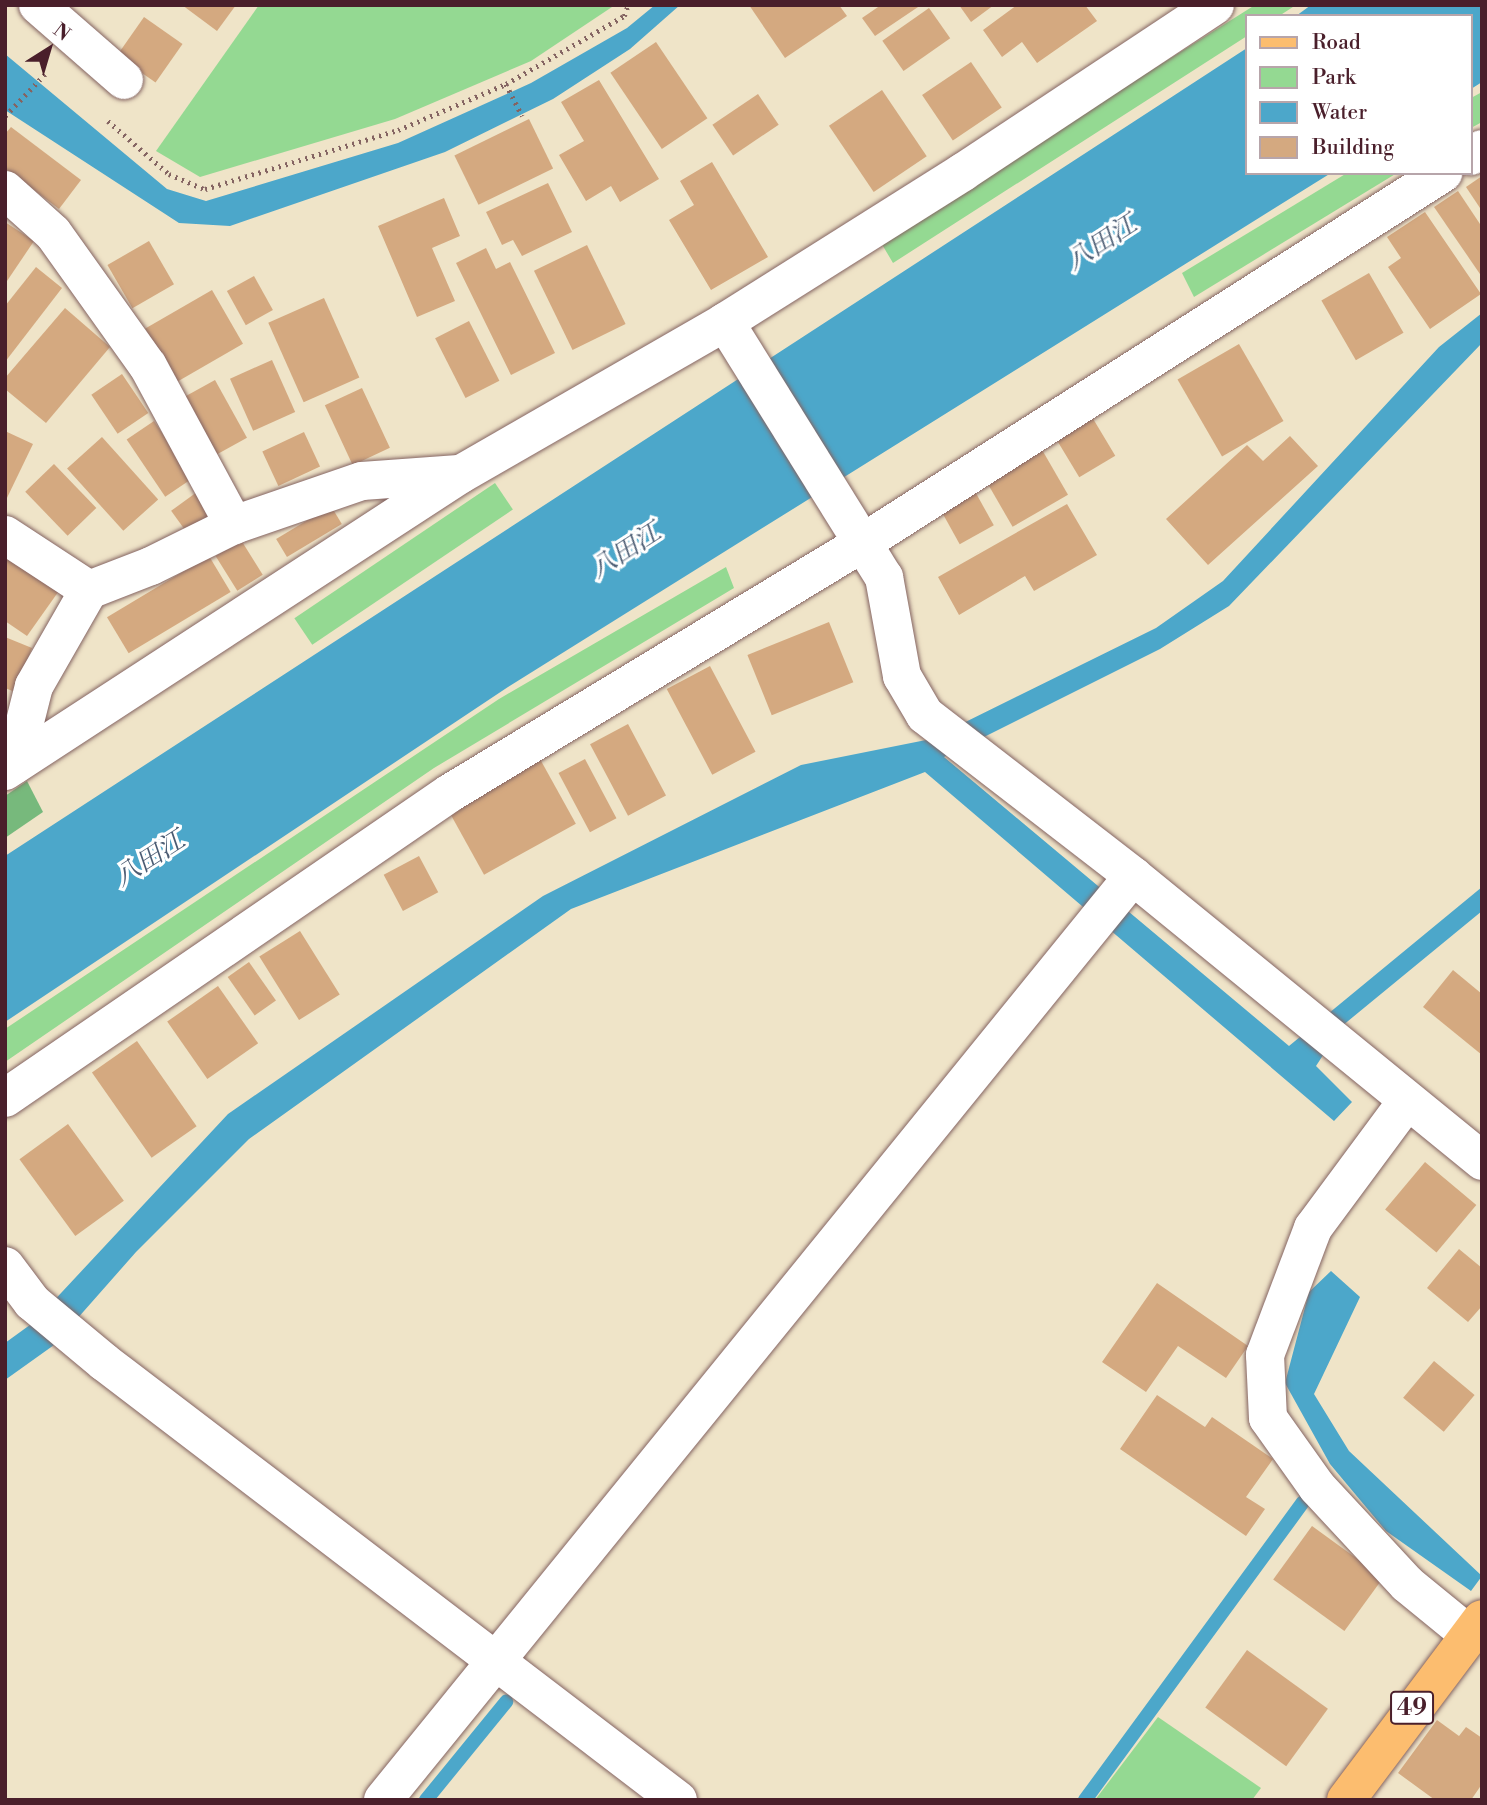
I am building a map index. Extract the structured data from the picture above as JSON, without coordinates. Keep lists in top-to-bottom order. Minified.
{"streets":{"main road":["49"]},"water":["八田江"],"legend":["Road","Park","Water","Building"],"north":"top right"}
